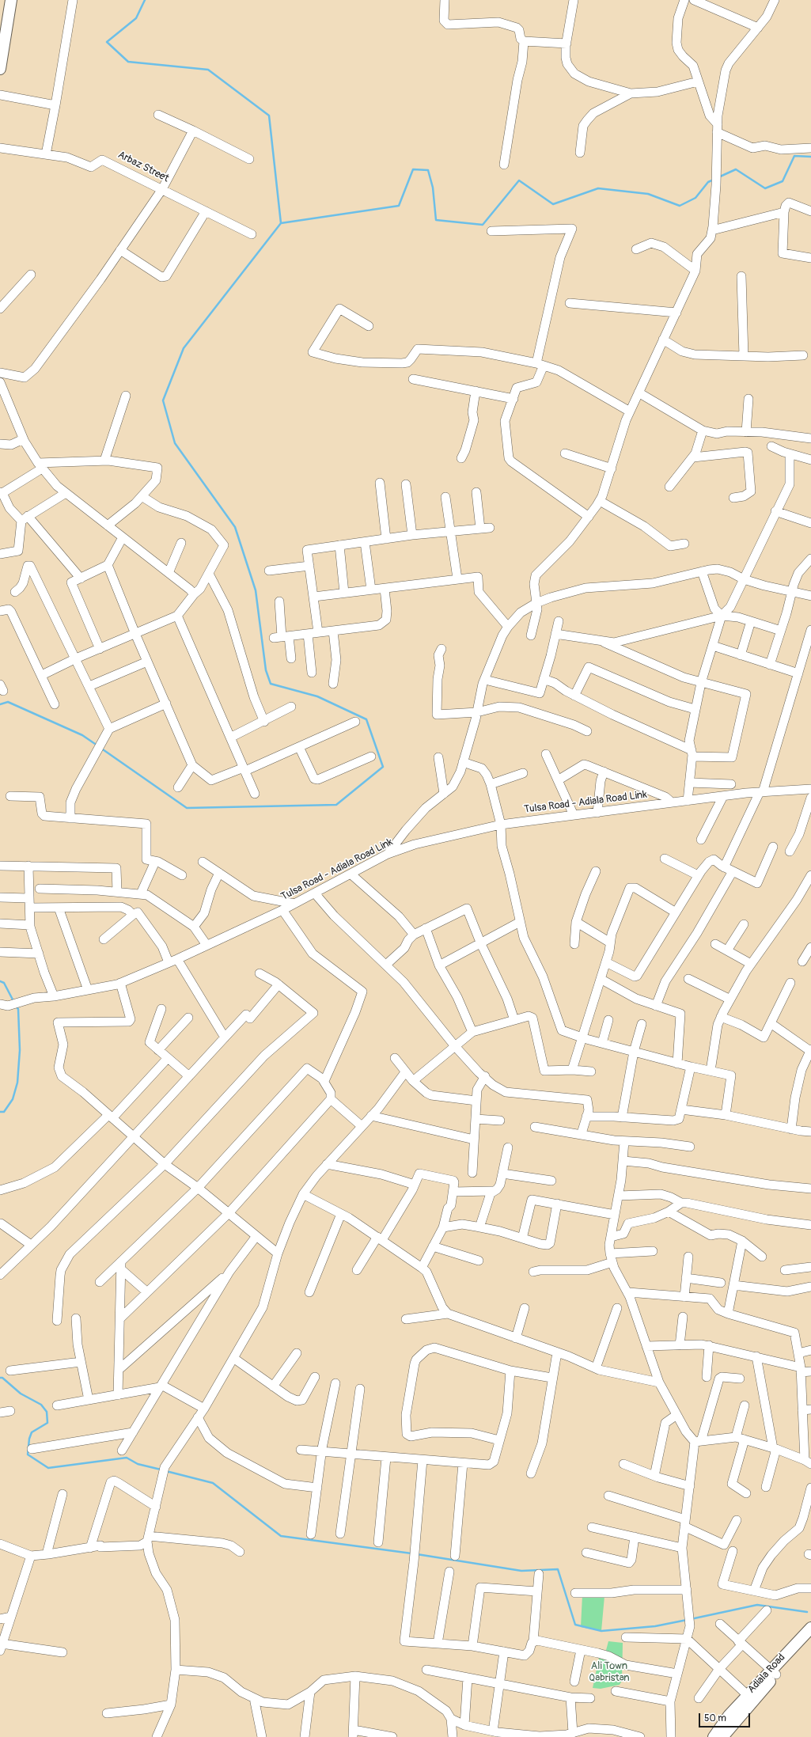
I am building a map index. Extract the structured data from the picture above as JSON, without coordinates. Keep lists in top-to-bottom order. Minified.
{"streets":{"main road":["Adiala Road"],"street":["Arbaz Street","Tulsa Road - Adiala Road Link"]},"parks":["Ali Town Qabristan"],"scale_bar":"50 m"}
